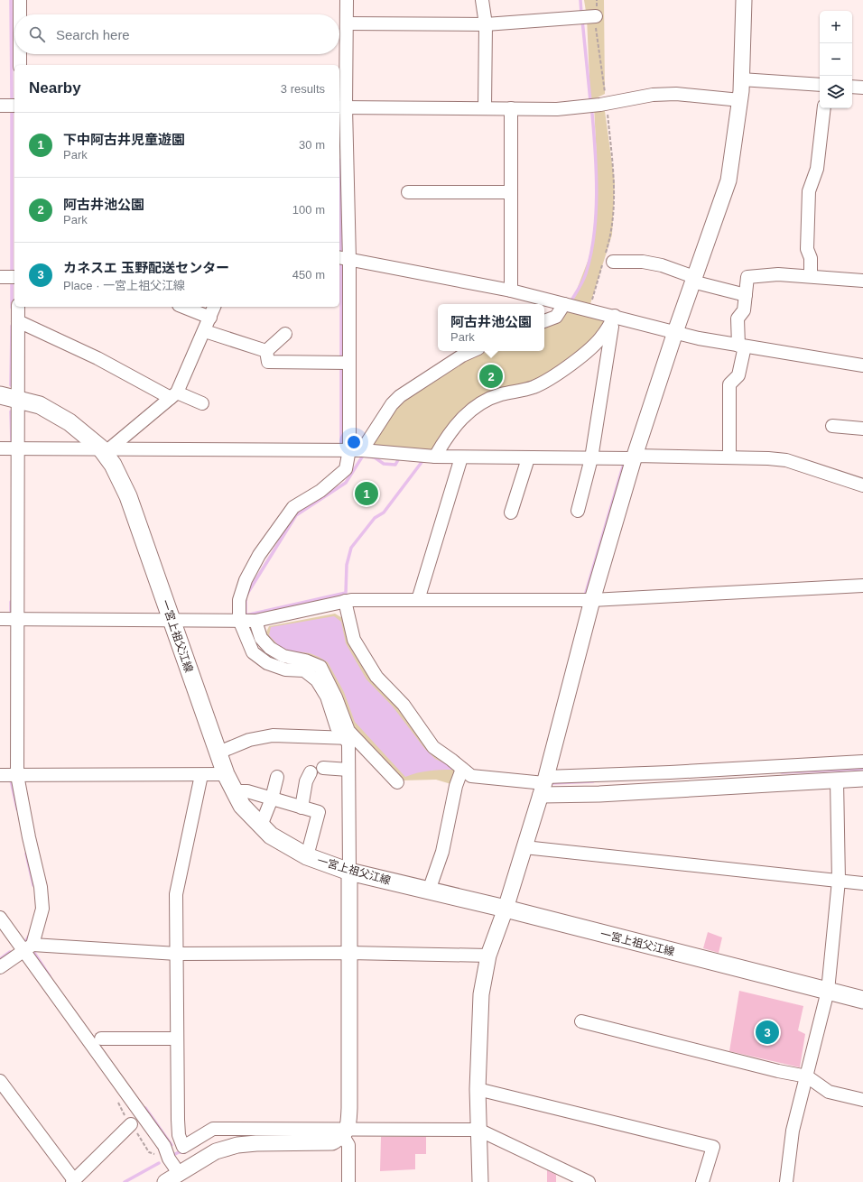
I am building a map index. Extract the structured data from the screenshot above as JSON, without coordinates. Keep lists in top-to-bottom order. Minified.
{"streets":{"main road":["一宮上祖父江線"]},"page":{"map_buttons":["+","−"],"search":"Search here","heading":["Nearby","3 results"],"list":[{"mark":"1","name":"下中阿古井児童遊園","note":"Park","value":"30 m"},{"mark":"2","name":"阿古井池公園","note":"Park","value":"100 m"},{"mark":"3","name":"カネスエ 玉野配送センター","note":"Place · 一宮上祖父江線","value":"450 m"}],"popup":["阿古井池公園","Park"],"pins":["2","1","3"]}}
